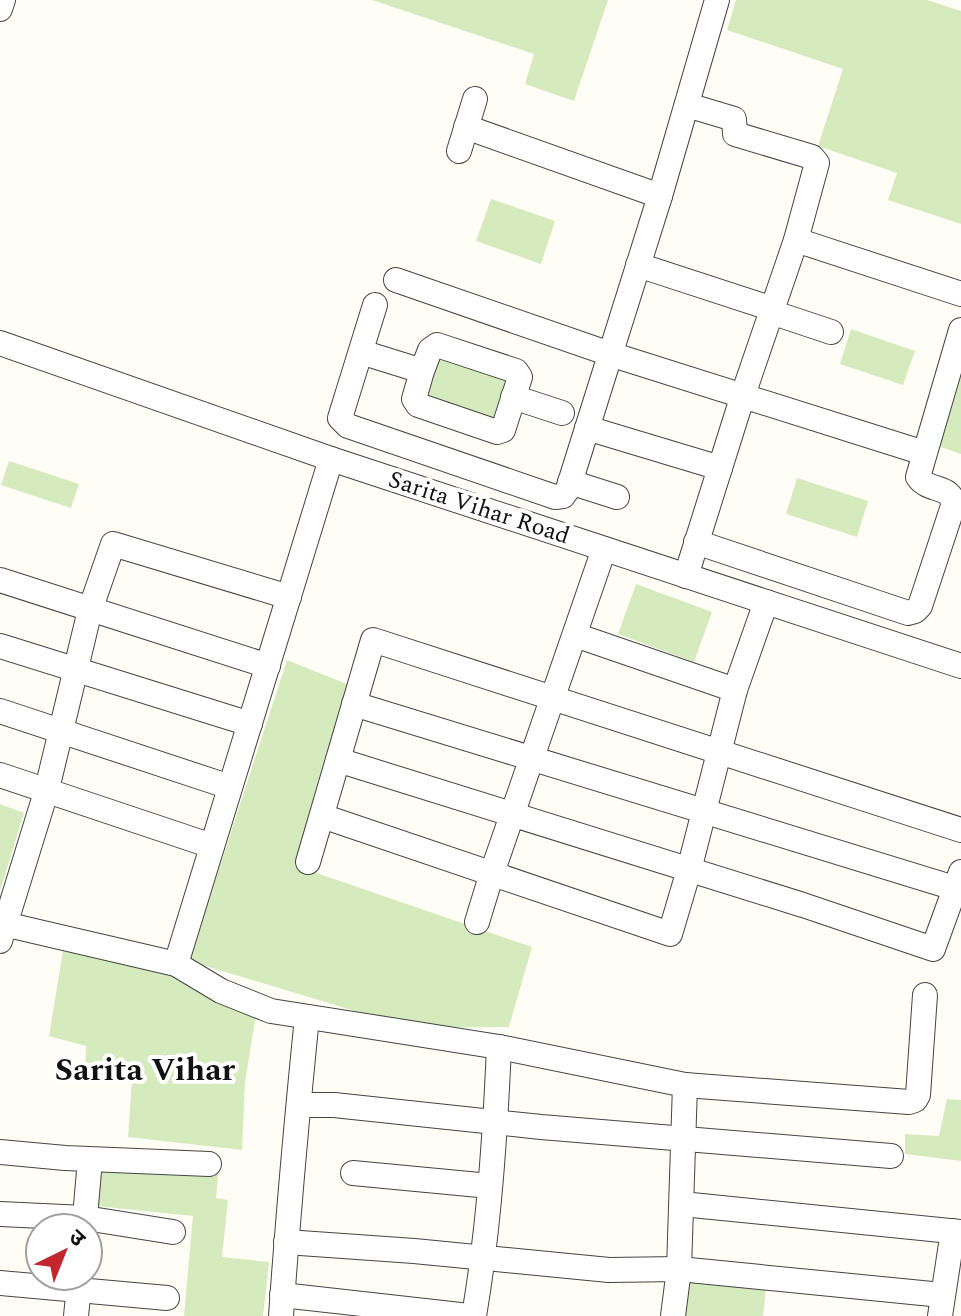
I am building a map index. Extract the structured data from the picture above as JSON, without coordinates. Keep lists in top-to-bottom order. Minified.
{"streets":{"street":["Sarita Vihar Road"]},"districts":["Sarita Vihar"],"north":"top right"}
